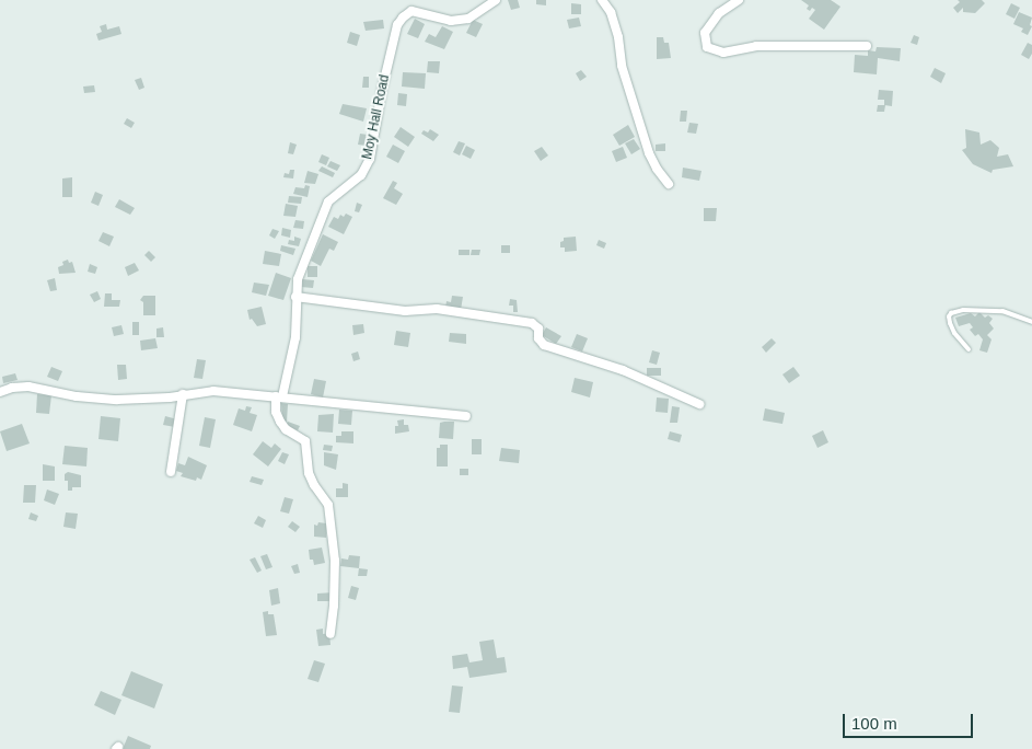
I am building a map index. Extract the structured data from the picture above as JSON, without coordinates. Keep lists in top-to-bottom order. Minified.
{"streets":{"street":["Moy Hall Road"]},"scale_bar":"100 m"}
